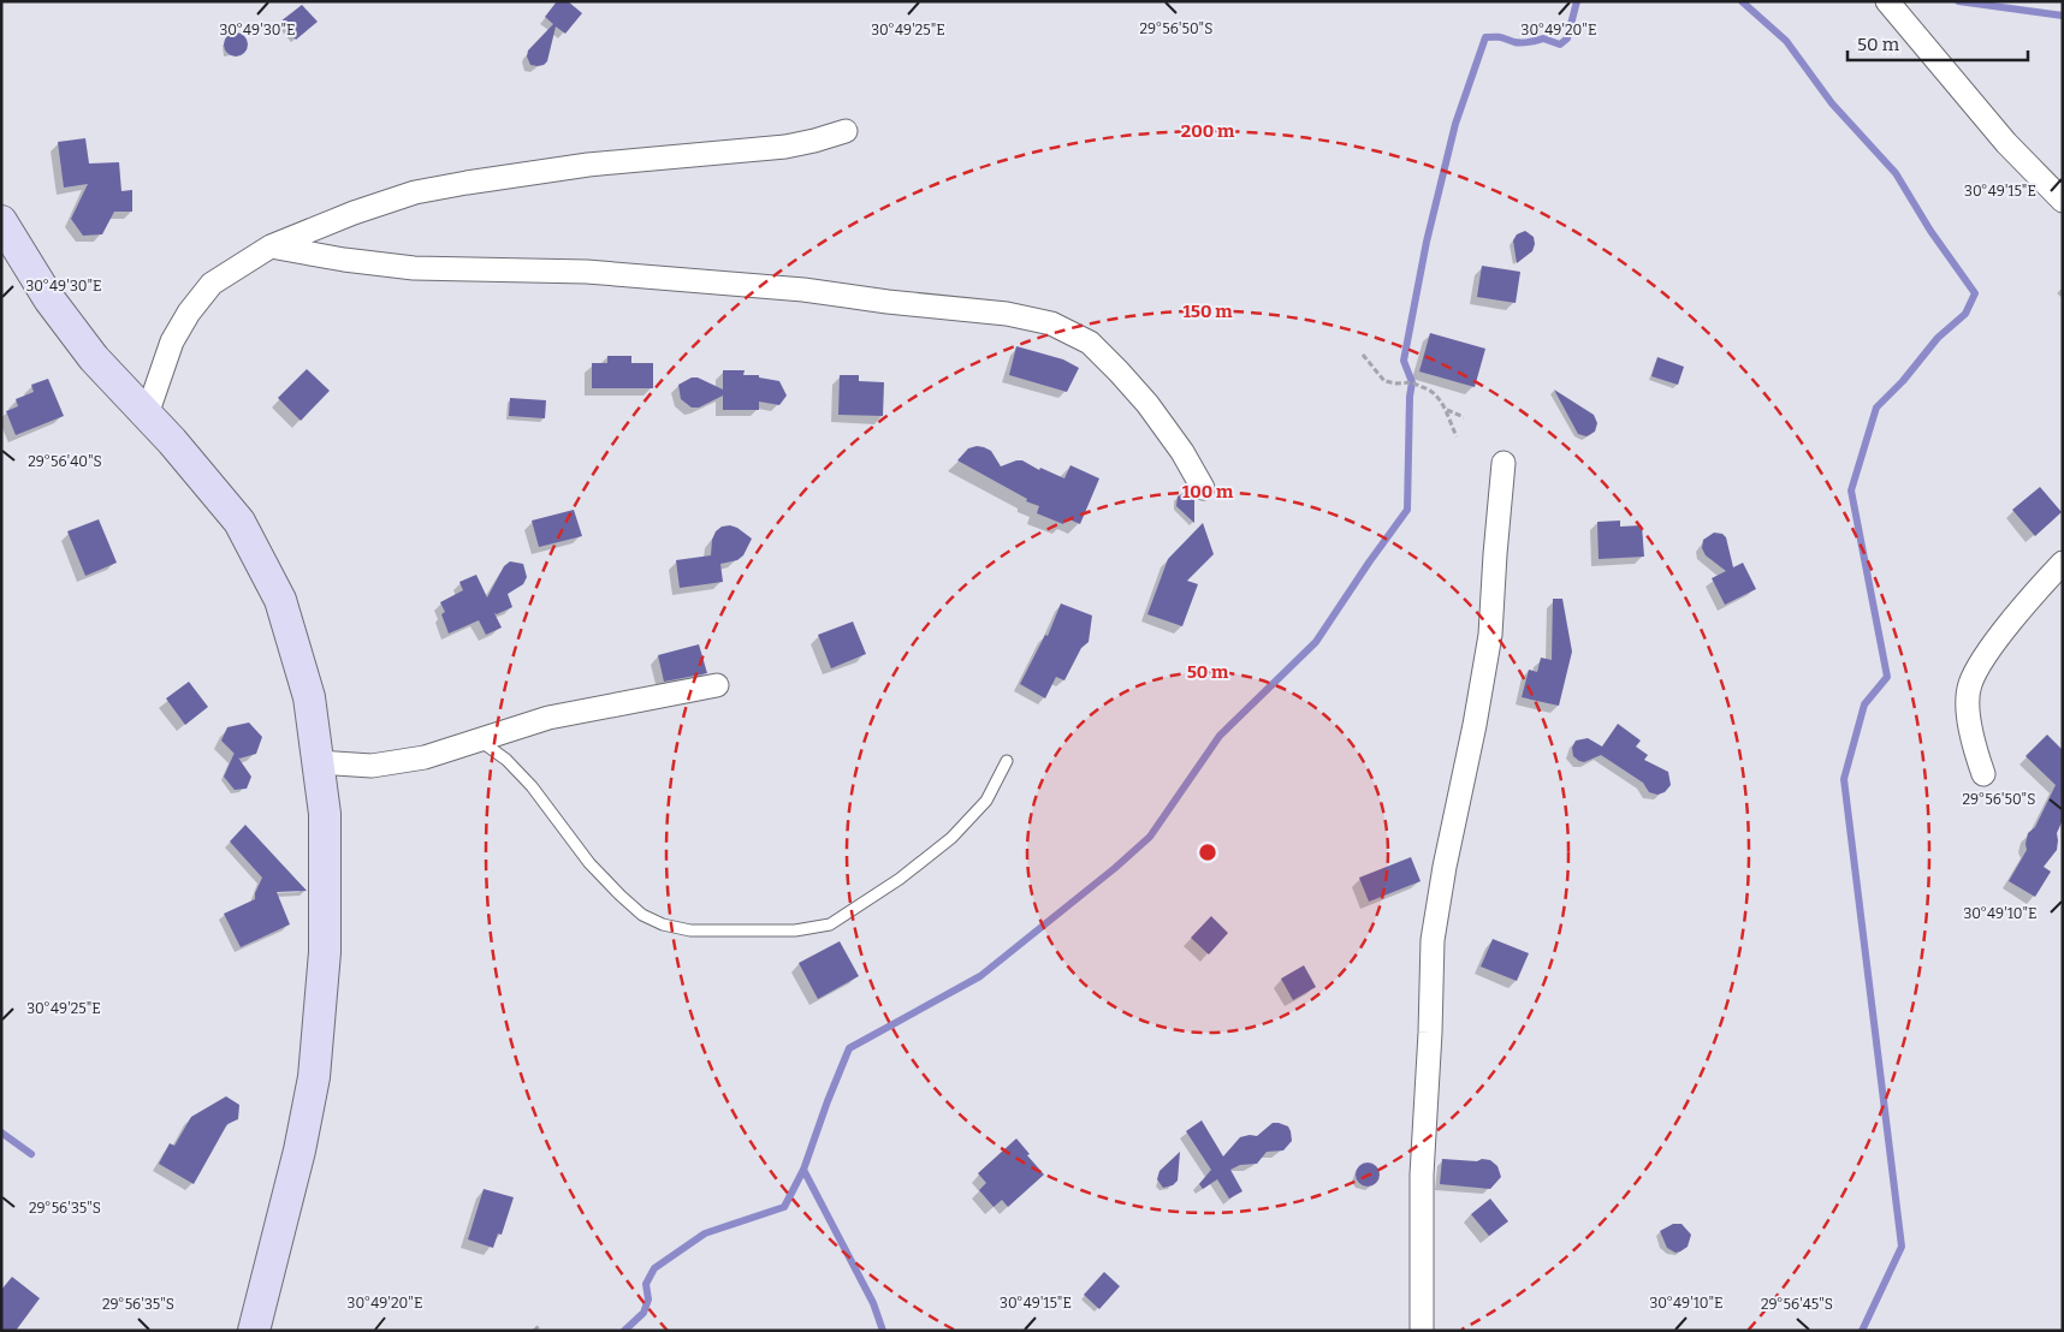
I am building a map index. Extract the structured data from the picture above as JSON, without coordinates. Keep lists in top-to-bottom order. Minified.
{"scale_bar":"50 m","coordinates":["29°56'50\"S","30°49'30\"E","30°49'25\"E","30°49'20\"E","30°49'15\"E","29°56'40\"S","30°49'10\"E","29°56'35\"S","29°56'45\"S"],"rings":["200 m","150 m","100 m","50 m"]}
